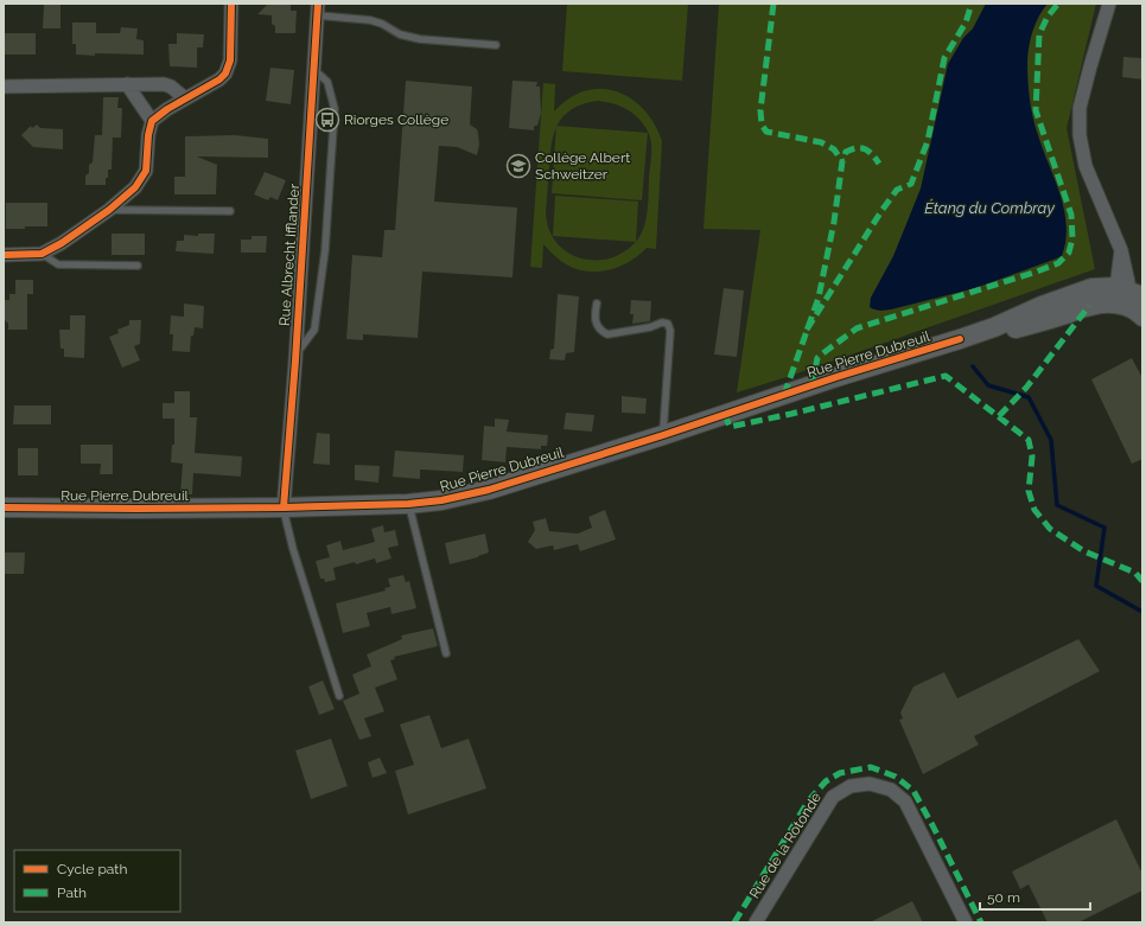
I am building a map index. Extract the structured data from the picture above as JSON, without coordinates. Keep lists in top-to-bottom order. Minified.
{"streets":{"street":["Rue Albrecht Ifflander","Rue Pierre Dubreuil","Rue de la Rotonde"]},"crossings":[["Rue Albrecht Ifflander","Rue Pierre Dubreuil"]],"water":["Étang du Combray"],"places":{"bus stop":["Riorges Collège"],"school or university":["Collège Albert Schweitzer"]},"legend":["Cycle path","Path"],"scale_bar":"50 m"}
